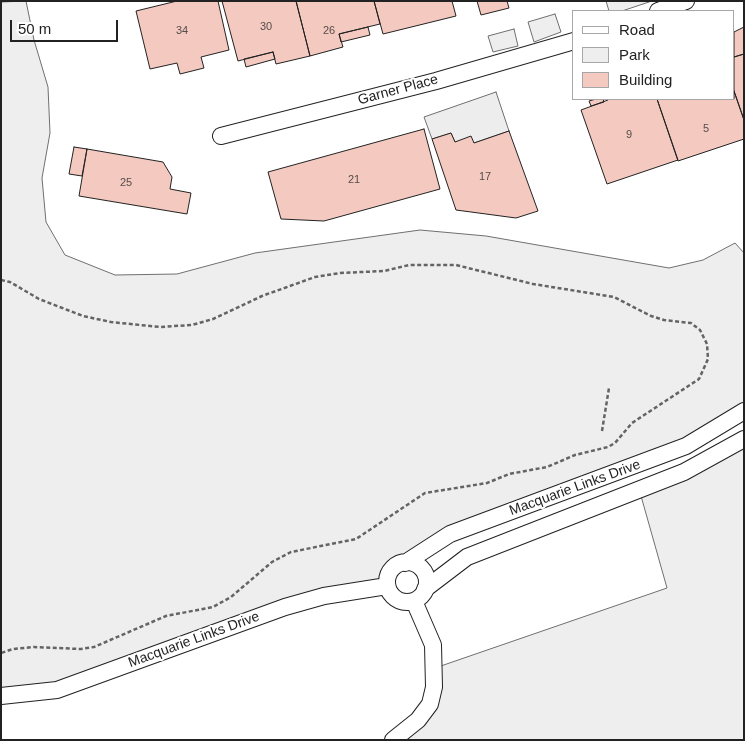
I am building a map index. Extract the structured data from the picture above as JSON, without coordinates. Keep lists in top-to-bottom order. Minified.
{"streets":{"street":["Garner Place","Macquarie Links Drive"]},"house_numbers":["30","34","26","5","9","17","21","25"],"legend":["Road","Park","Building"],"scale_bar":"50 m"}
